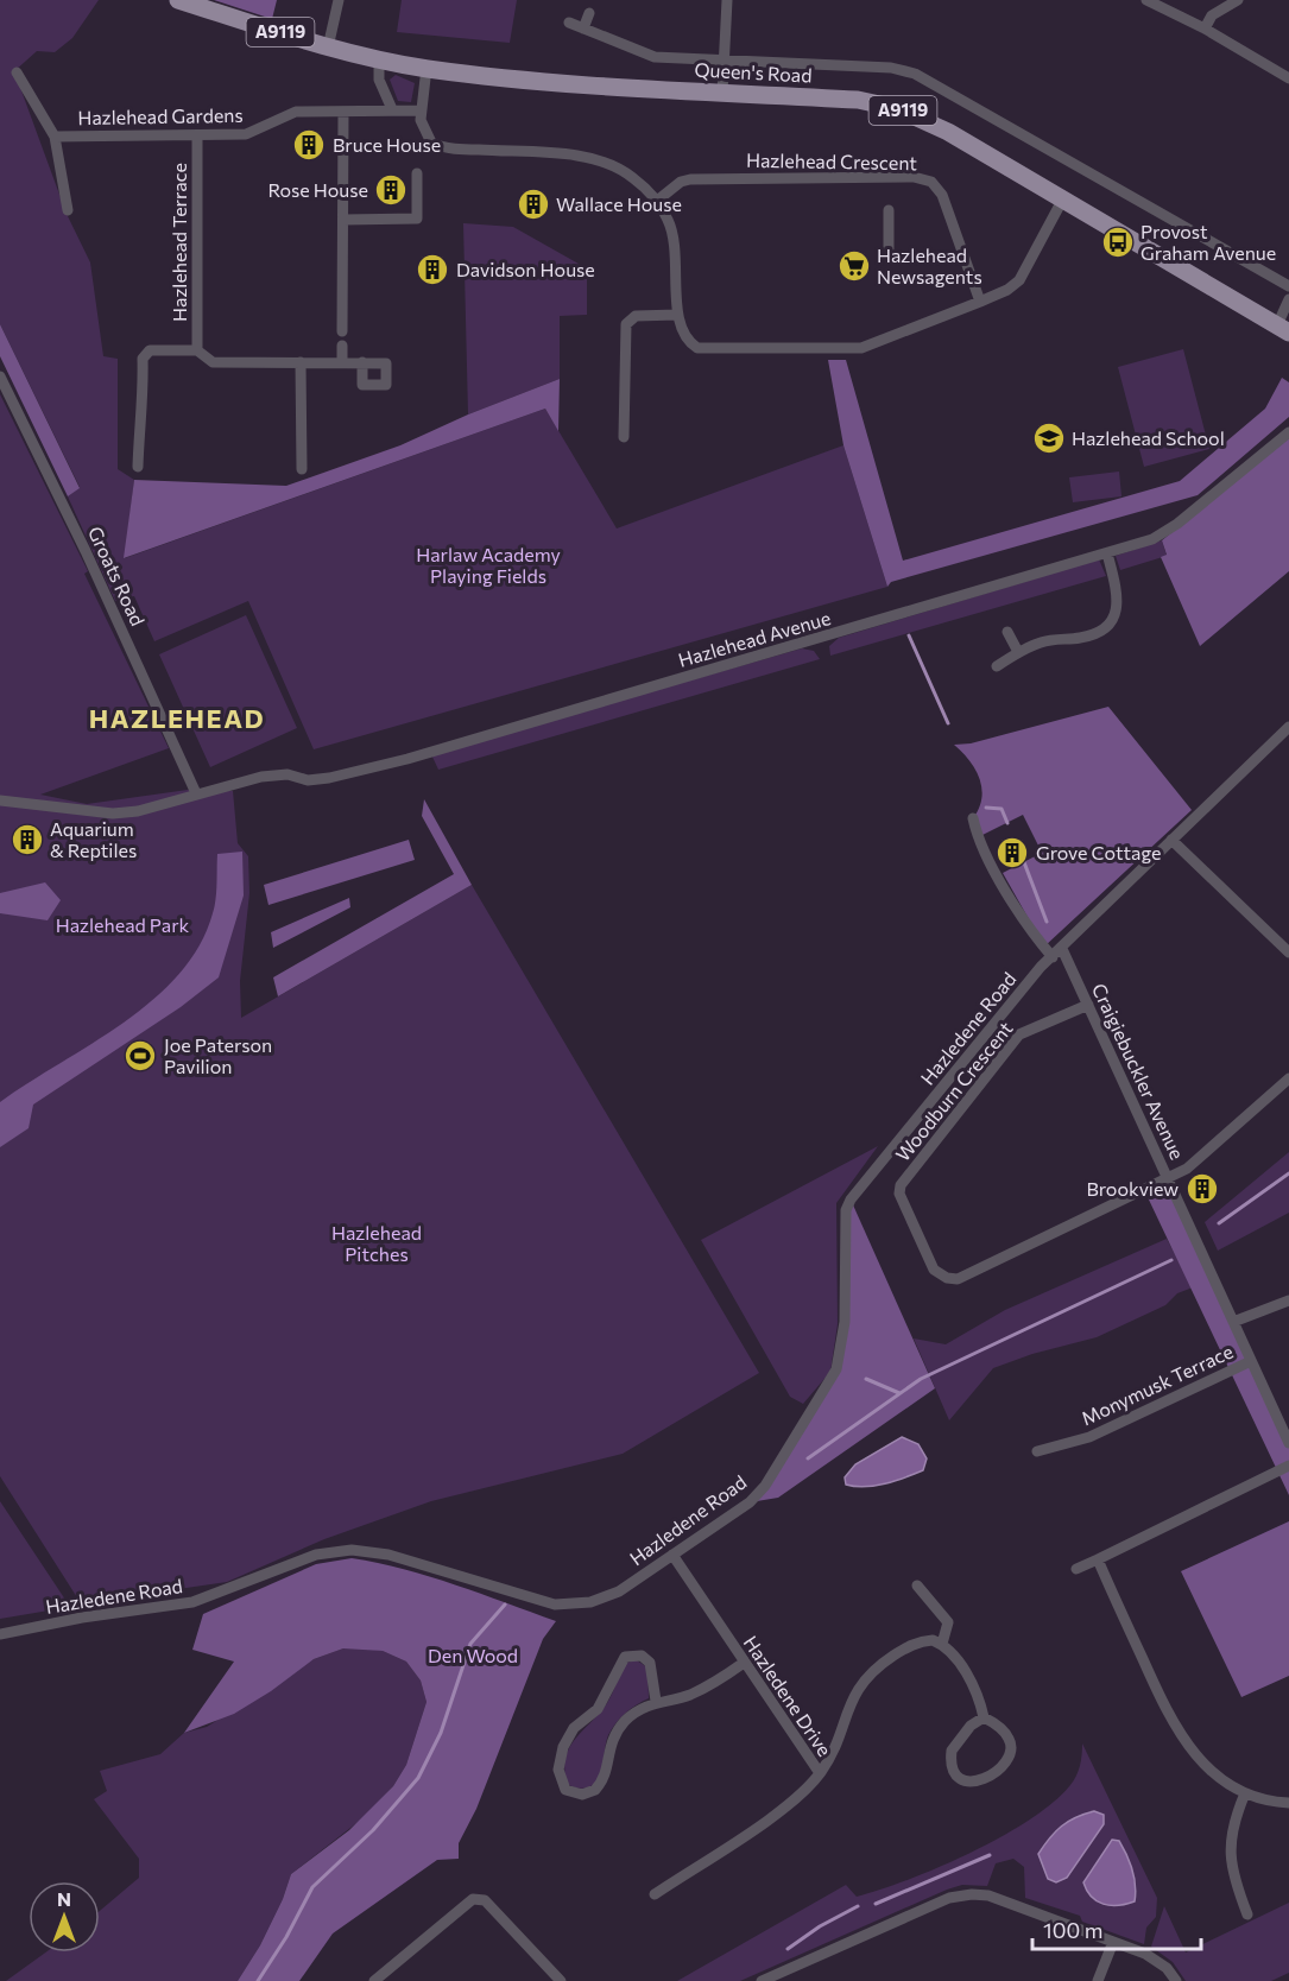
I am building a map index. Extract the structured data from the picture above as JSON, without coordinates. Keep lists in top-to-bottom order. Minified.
{"streets":{"main road":["A9119","Queen's Road"],"street":["Hazlehead Gardens","Hazlehead Crescent","Hazlehead Terrace","Groats Road","Hazlehead Avenue","Hazledene Road","Craigiebuckler Avenue","Woodburn Crescent","Monymusk Terrace","Hazledene Drive"]},"crossings":[["Hazlehead Gardens","Hazlehead Terrace"],["Groats Road","Hazlehead Avenue"],["Hazledene Road","Craigiebuckler Avenue"],["Hazledene Road","Hazledene Drive"],["Craigiebuckler Avenue","Woodburn Crescent"],["Craigiebuckler Avenue","Monymusk Terrace"]],"districts":["HAZLEHEAD"],"parks":["Harlaw Academy Playing Fields","Hazlehead Park","Hazlehead Pitches","Den Wood"],"places":{"building":["Bruce House","Rose House","Wallace House","Davidson House","Aquarium & Reptiles","Grove Cottage","Brookview"],"bus stop":["Provost Graham Avenue"],"supermarket":["Hazlehead Newsagents"],"school or university":["Hazlehead School"],"sports":["Joe Paterson Pavilion"]},"scale_bar":"100 m","north":"top"}
